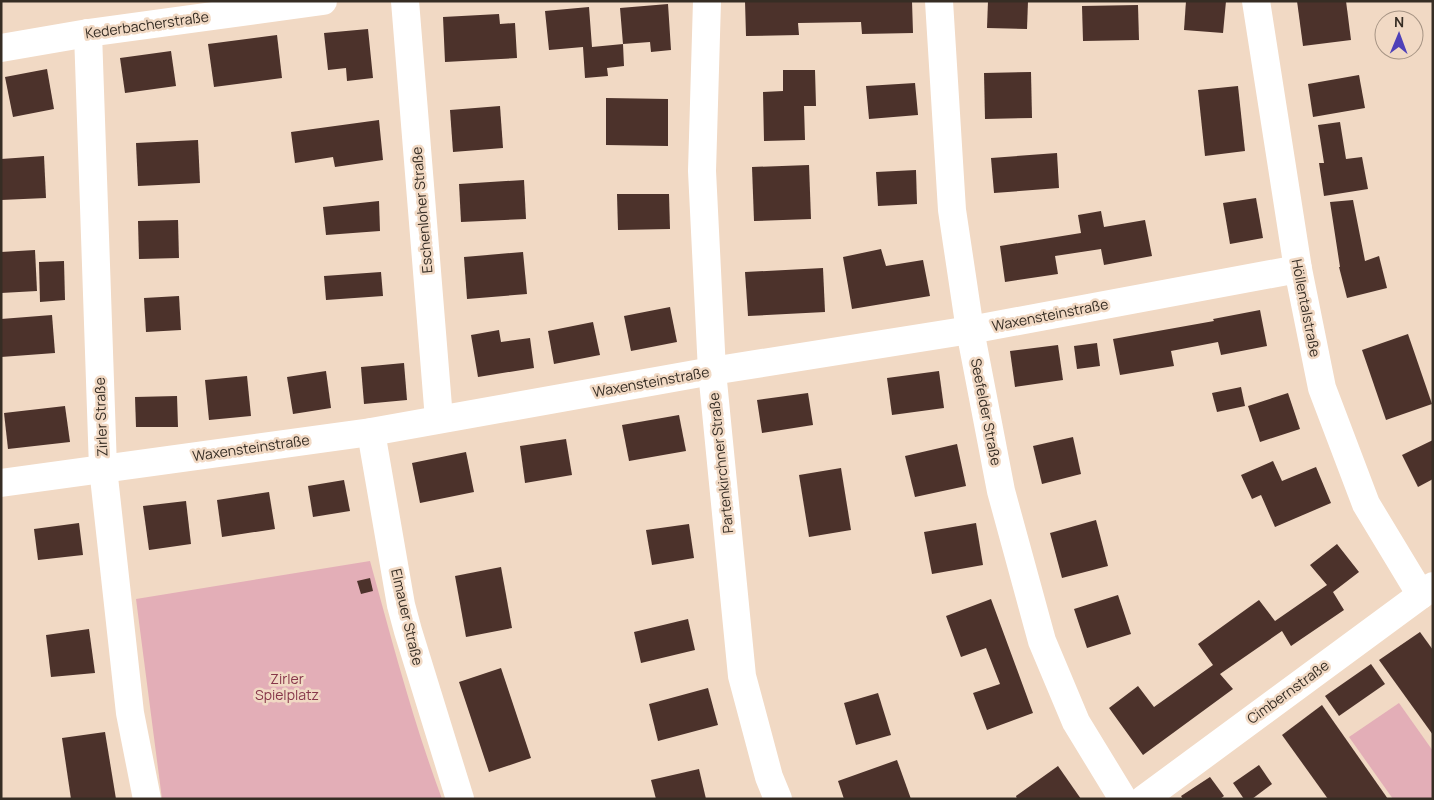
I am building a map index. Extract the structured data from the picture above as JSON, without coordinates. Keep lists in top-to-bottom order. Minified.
{"streets":{"street":["Kederbacherstraße","Eschenloher Straße","Höllentalstraße","Waxensteinstraße","Seefelder Straße","Zirler Straße","Partenkirchner Straße","Elmauer Straße","Cimbernstraße"]},"crossings":[["Kederbacherstraße","Zirler Straße"],["Eschenloher Straße","Waxensteinstraße"],["Höllentalstraße","Waxensteinstraße"],["Höllentalstraße","Cimbernstraße"],["Waxensteinstraße","Seefelder Straße"],["Waxensteinstraße","Zirler Straße"],["Waxensteinstraße","Partenkirchner Straße"],["Waxensteinstraße","Elmauer Straße"]],"parks":["Zirler Spielplatz"],"north":"top"}
